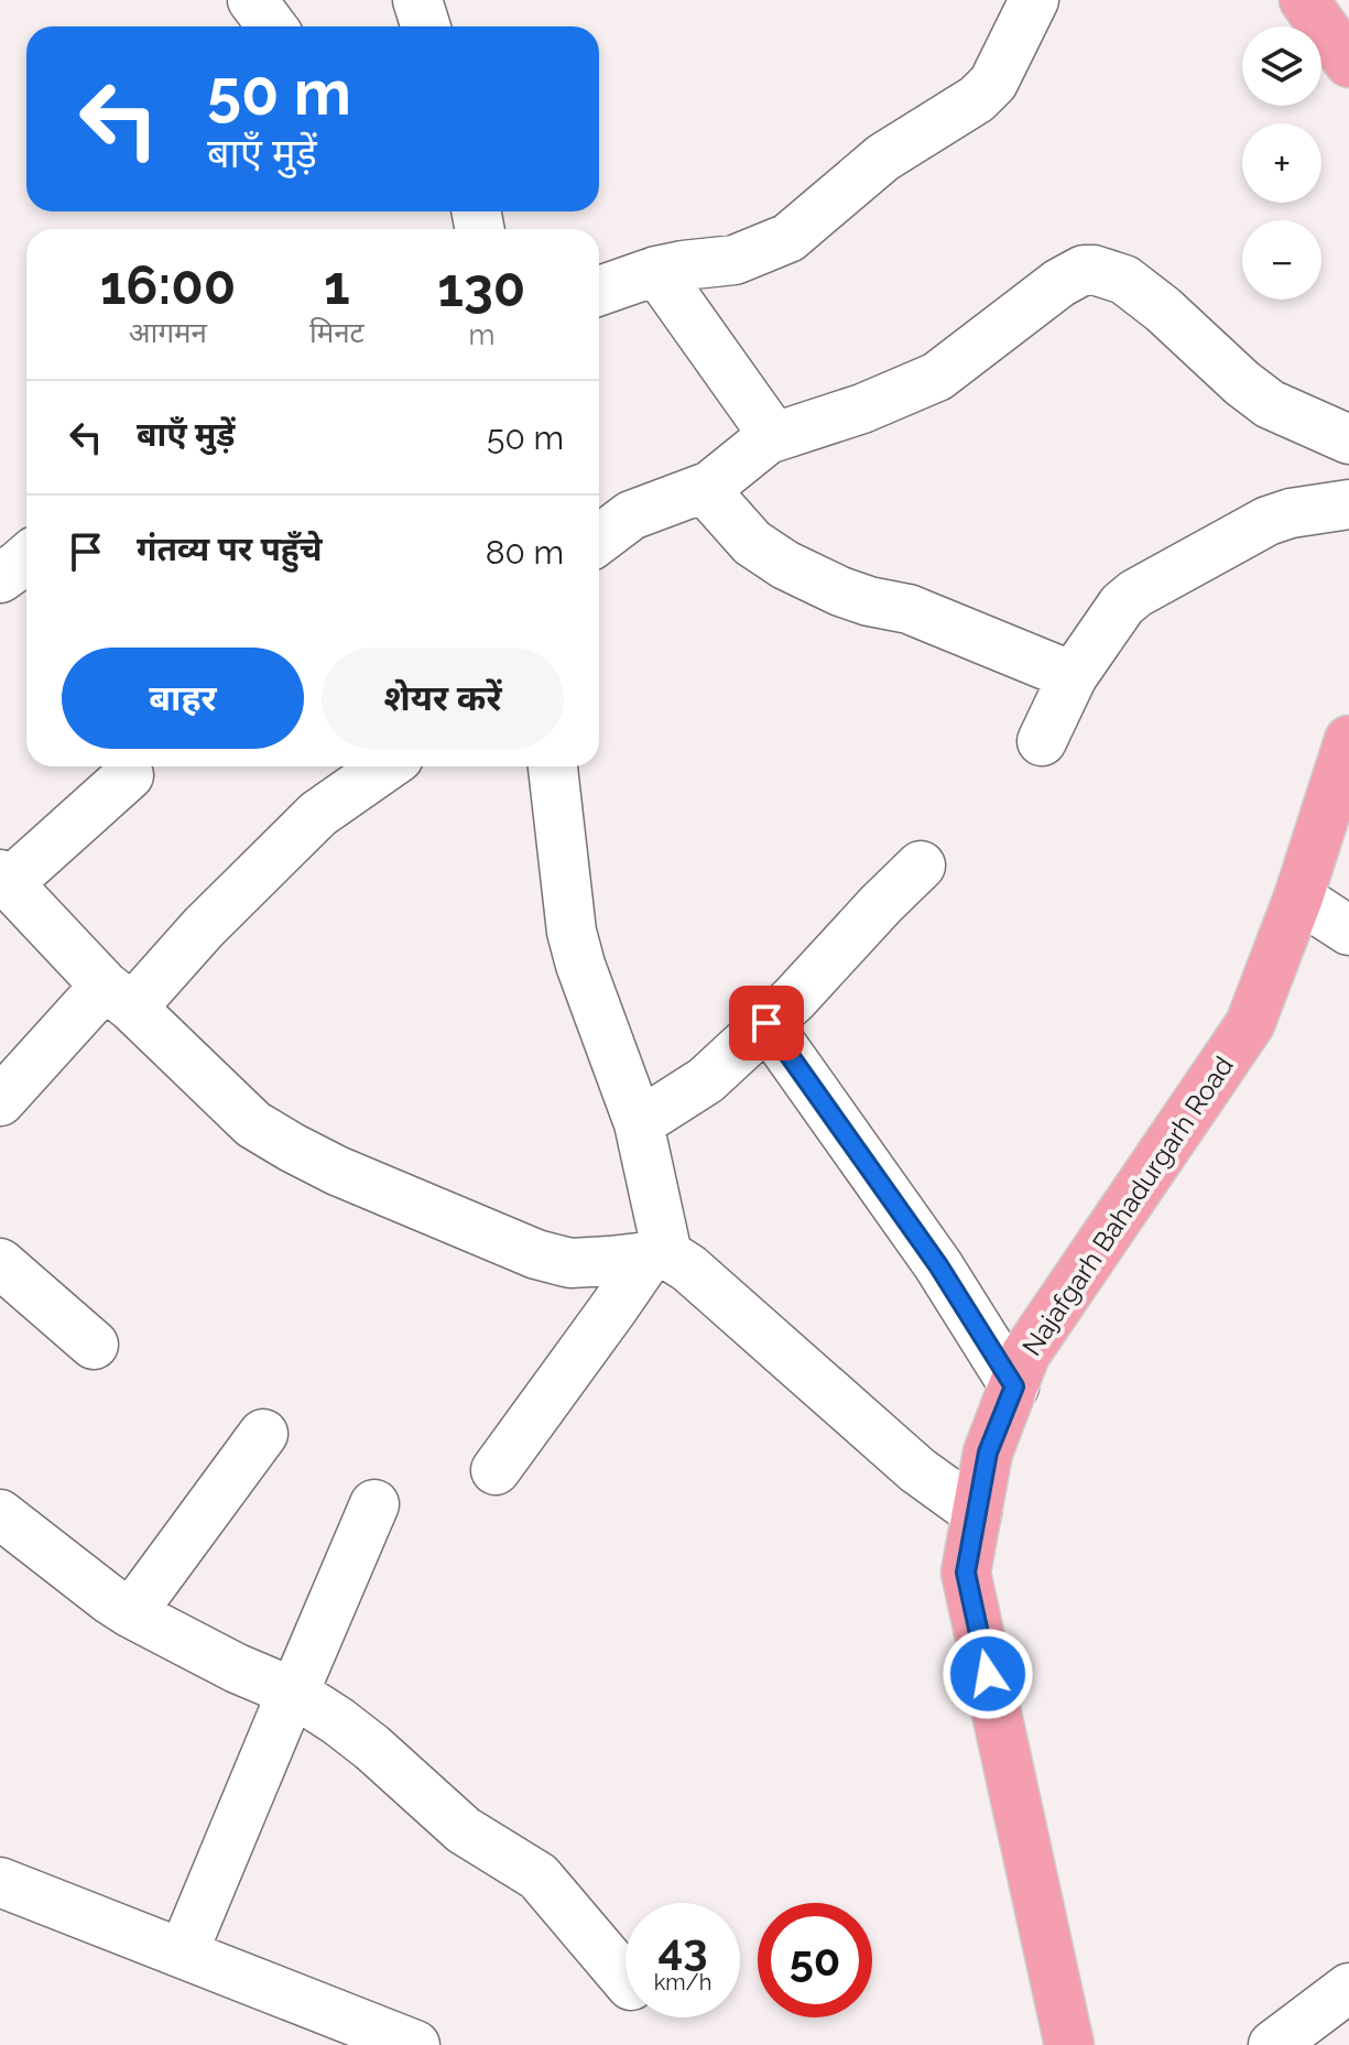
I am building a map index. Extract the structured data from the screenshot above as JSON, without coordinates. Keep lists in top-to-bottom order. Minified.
{"streets":{"main road":["Najafgarh Bahadurgarh Road"]},"page":{"map_buttons":["+","−"],"turn":["50 m","बाएँ मुड़ें"],"eta":["16:00","आगमन","1","मिनट","130","m"],"list":[{"name":"बाएँ मुड़ें","value":"50 m"},{"name":"गंतव्य पर पहुँचे","value":"80 m"}],"buttons":["बाहर","शेयर करें"],"speed":"43 km/h","limit":"50"}}
